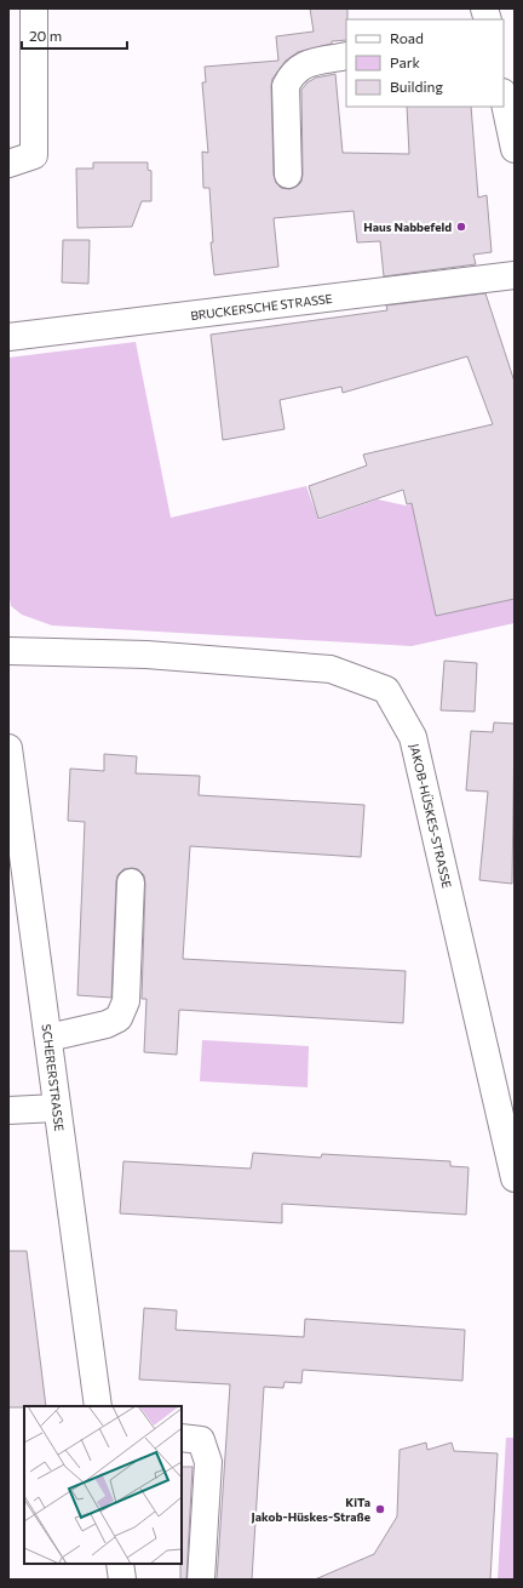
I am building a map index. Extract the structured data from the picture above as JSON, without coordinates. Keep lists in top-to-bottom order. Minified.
{"streets":{"street":["BRUCKERSCHE STRASSE","JAKOB-HÜSKES-STRASSE","SCHERERSTRASSE"]},"places":["Haus Nabbefeld","KiTa Jakob-Hüskes-Straße"],"legend":["Road","Park","Building"],"scale_bar":"20 m"}
